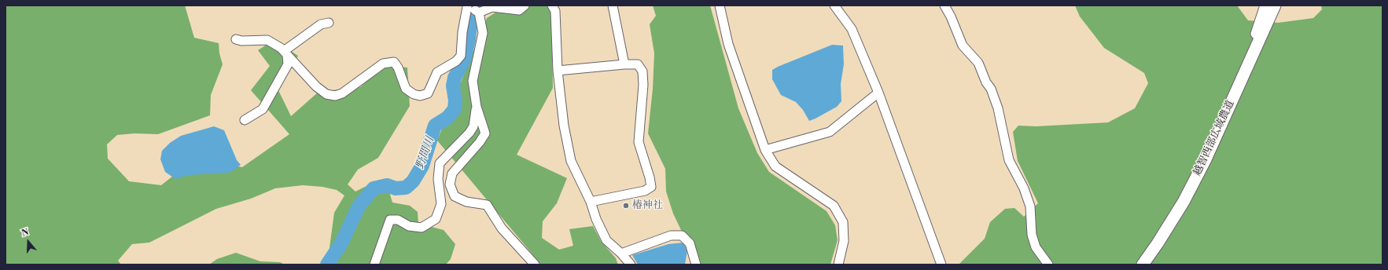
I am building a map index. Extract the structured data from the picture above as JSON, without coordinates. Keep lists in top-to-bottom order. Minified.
{"streets":{"street":["越智西部広域農道"]},"water":["野間川"],"places":["椿神社"],"north":"top"}
